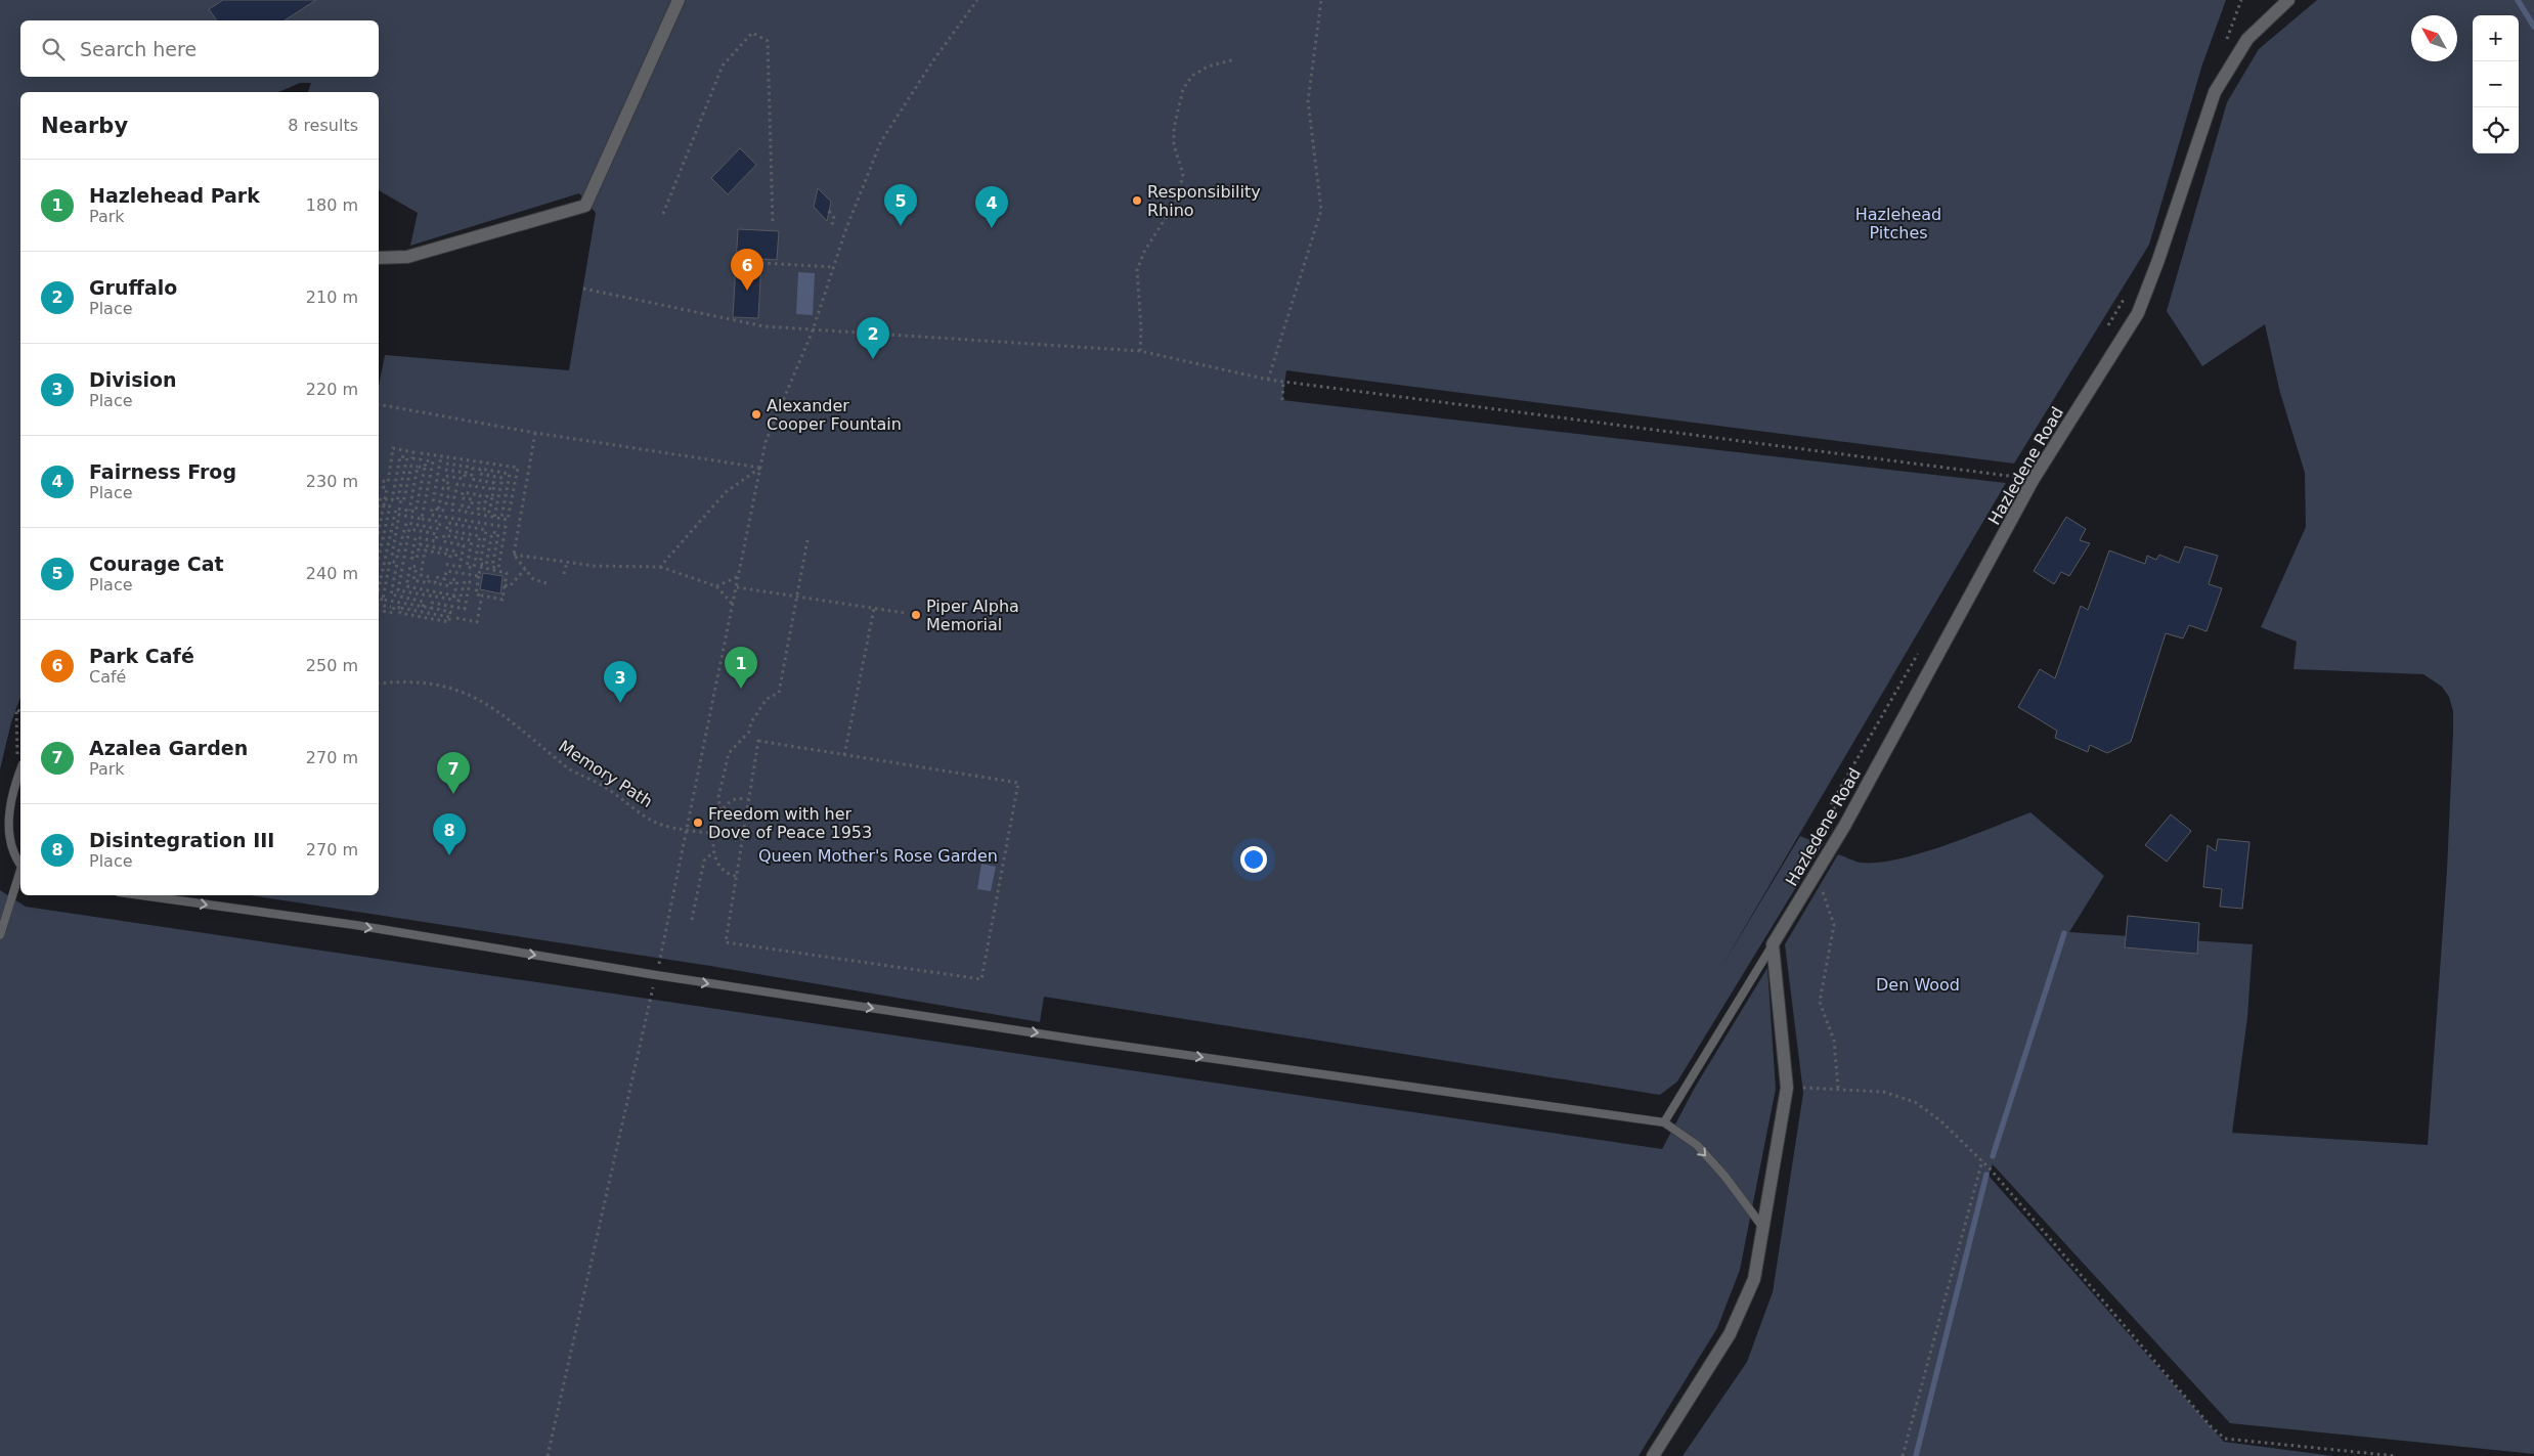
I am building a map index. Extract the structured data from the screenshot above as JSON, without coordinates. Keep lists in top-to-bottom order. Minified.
{"streets":{"street":["Hazledene Road"],"path":["Memory Path"]},"parks":["Hazlehead Pitches","Queen Mother's Rose Garden","Den Wood"],"places":["Responsibility Rhino","Alexander Cooper Fountain","Piper Alpha Memorial","Freedom with her Dove of Peace 1953"],"north":"top left","page":{"map_buttons":["+","−"],"search":"Search here","heading":["Nearby","8 results"],"list":[{"mark":"1","name":"Hazlehead Park","note":"Park","value":"180 m"},{"mark":"2","name":"Gruffalo","note":"Place","value":"210 m"},{"mark":"3","name":"Division","note":"Place","value":"220 m"},{"mark":"4","name":"Fairness Frog","note":"Place","value":"230 m"},{"mark":"5","name":"Courage Cat","note":"Place","value":"240 m"},{"mark":"6","name":"Park Café","note":"Café","value":"250 m"},{"mark":"7","name":"Azalea Garden","note":"Park","value":"270 m"},{"mark":"8","name":"Disintegration III","note":"Place","value":"270 m"}],"pins":["5","4","6","2","1","3","7","8"]}}
